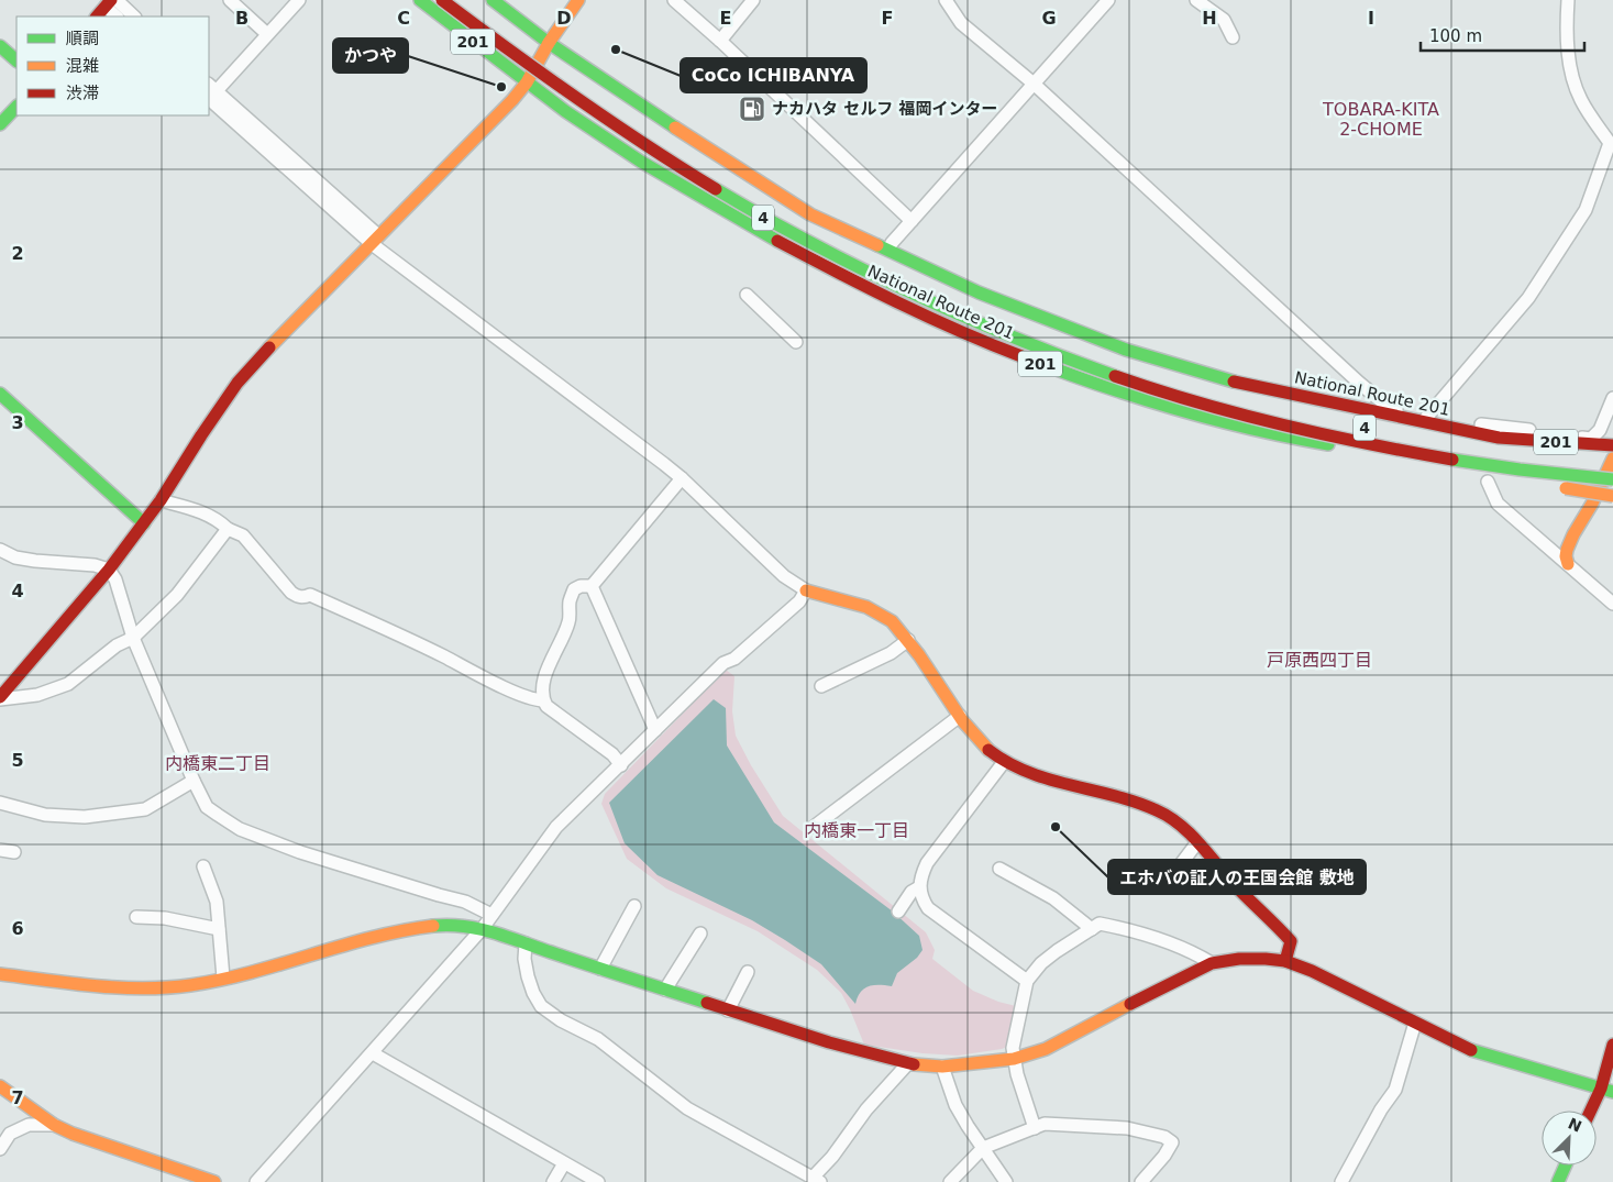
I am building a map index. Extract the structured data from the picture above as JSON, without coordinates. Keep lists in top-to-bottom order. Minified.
{"streets":{"main road":["201","4","National Route 201"]},"crossings":[["201","National Route 201"]],"districts":["TOBARA-KITA 2-CHOME","戸原西四丁目","内橋東二丁目","内橋東一丁目"],"places":{"other":["CoCo ICHIBANYA","かつや","エホバの証人の王国会館 敷地"],"fuel station":["ナカハタ セルフ 福岡インター"]},"legend":["順調","混雑","渋滞"],"scale_bar":"100 m","north":"top right","grid":{"columns":["B","C","D","E","F","G","H","I"],"rows":["2","3","4","5","6","7"]}}
